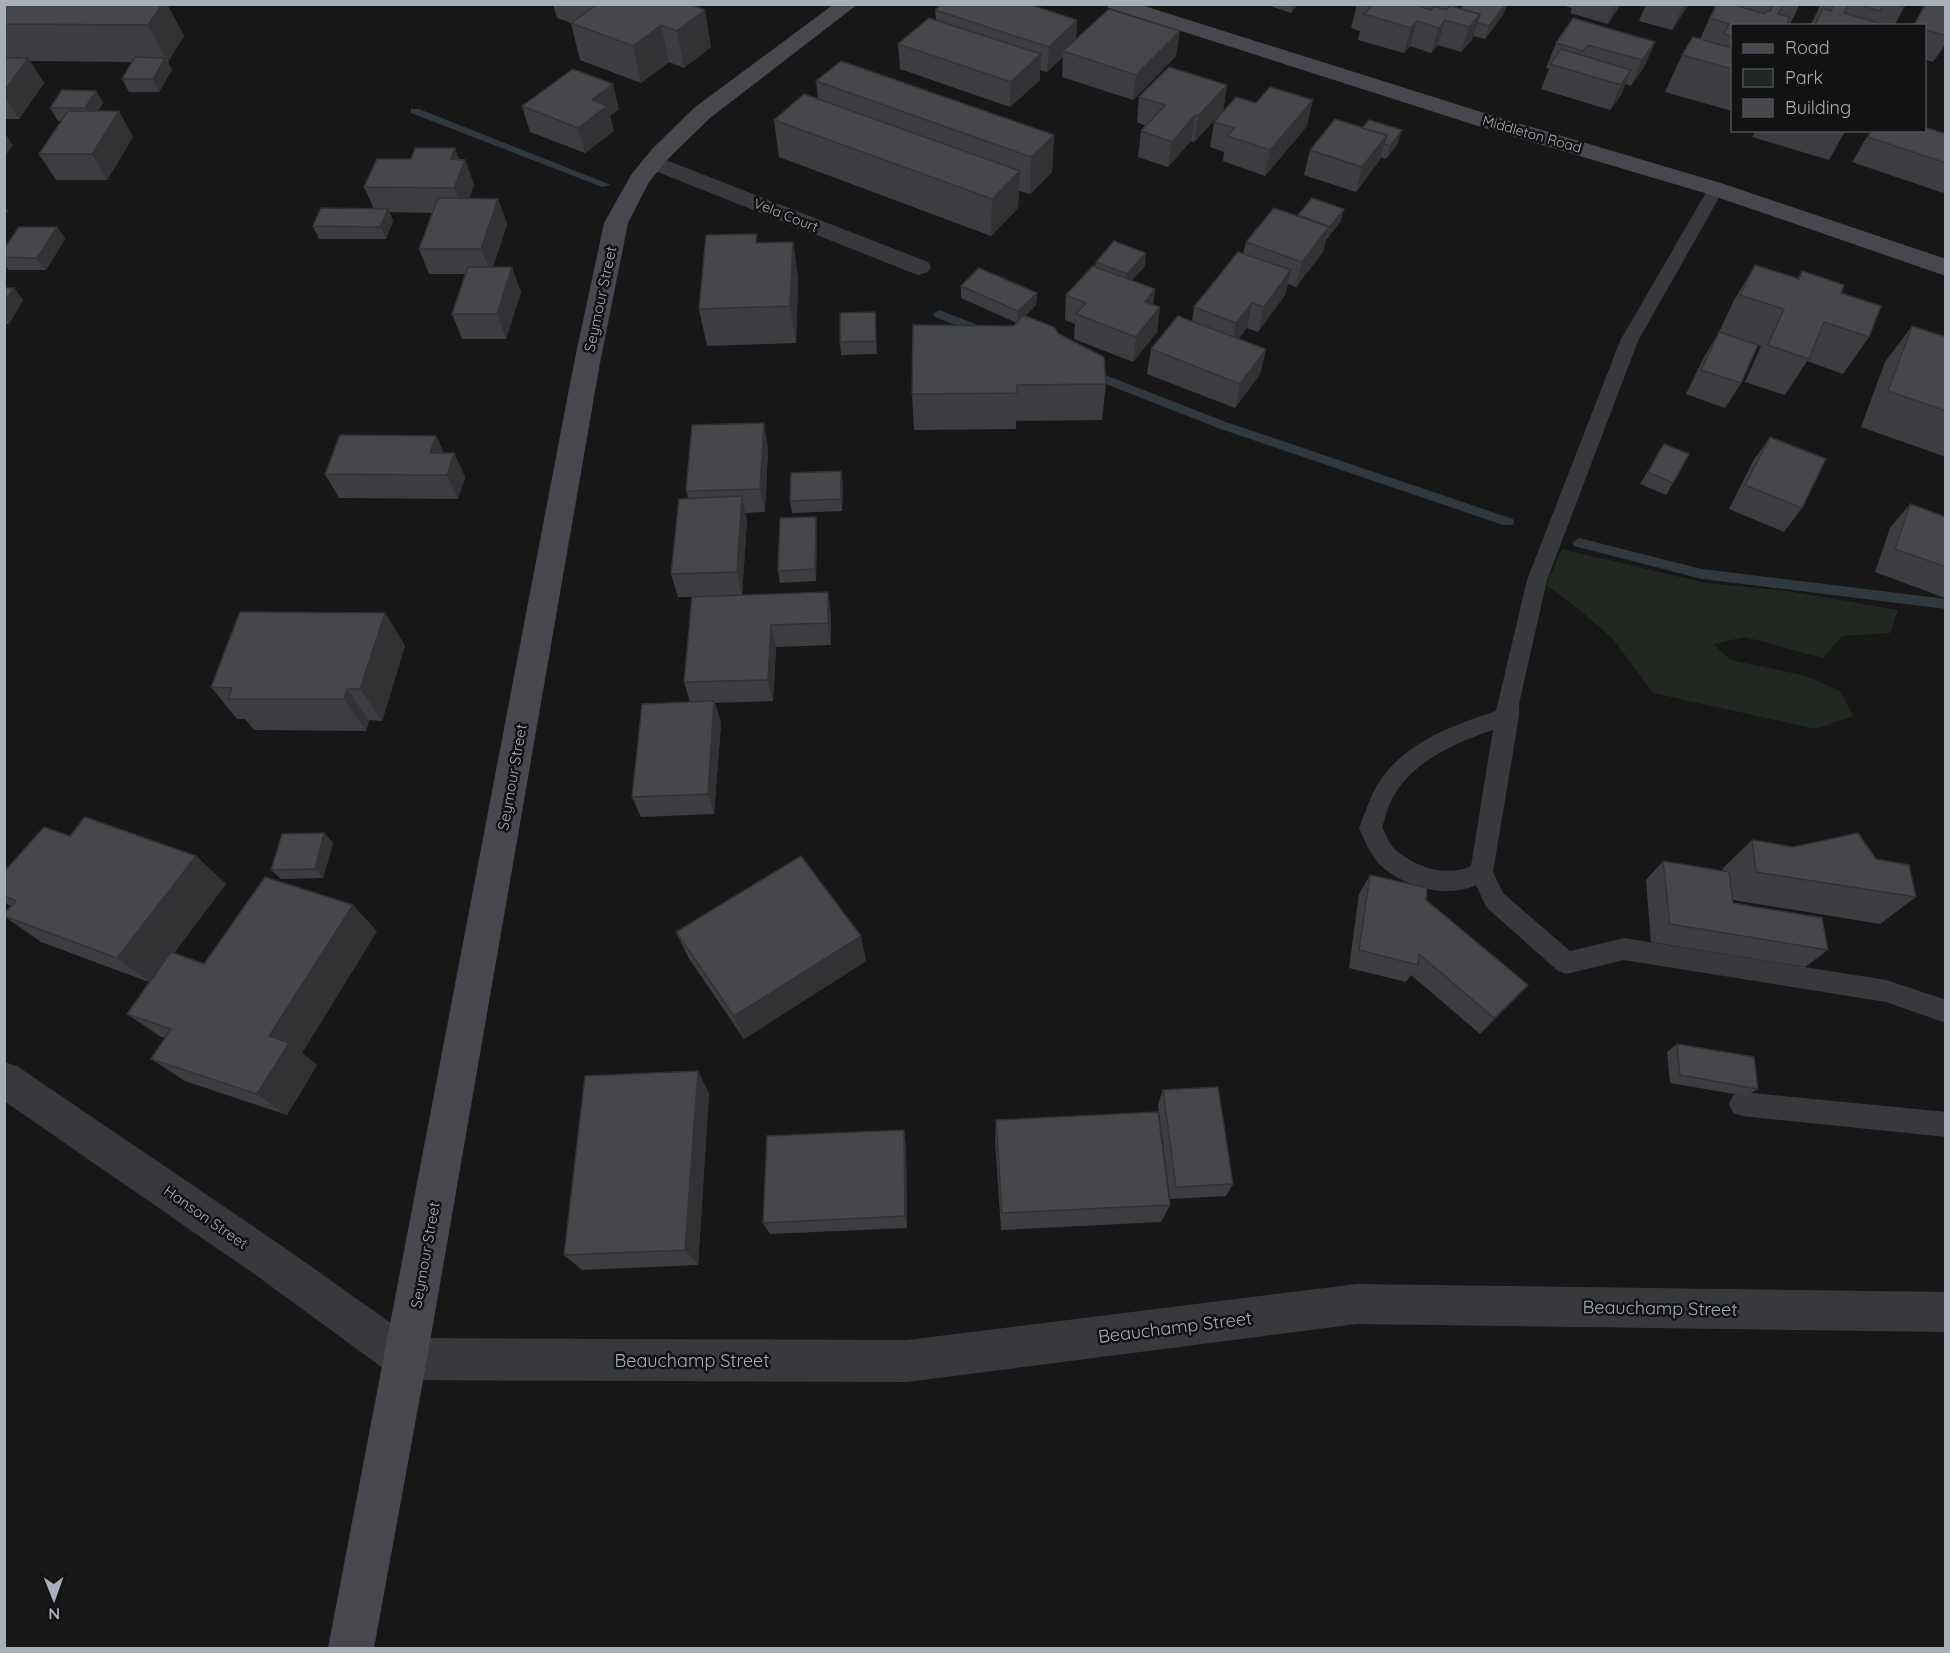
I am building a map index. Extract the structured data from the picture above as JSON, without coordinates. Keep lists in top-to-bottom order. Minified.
{"streets":{"street":["Middleton Road","Vela Court","Seymour Street","Hanson Street","Beauchamp Street"]},"crossings":[["Vela Court","Seymour Street"],["Seymour Street","Hanson Street"],["Seymour Street","Beauchamp Street"],["Hanson Street","Beauchamp Street"]],"legend":["Road","Park","Building"],"north":"bottom"}
